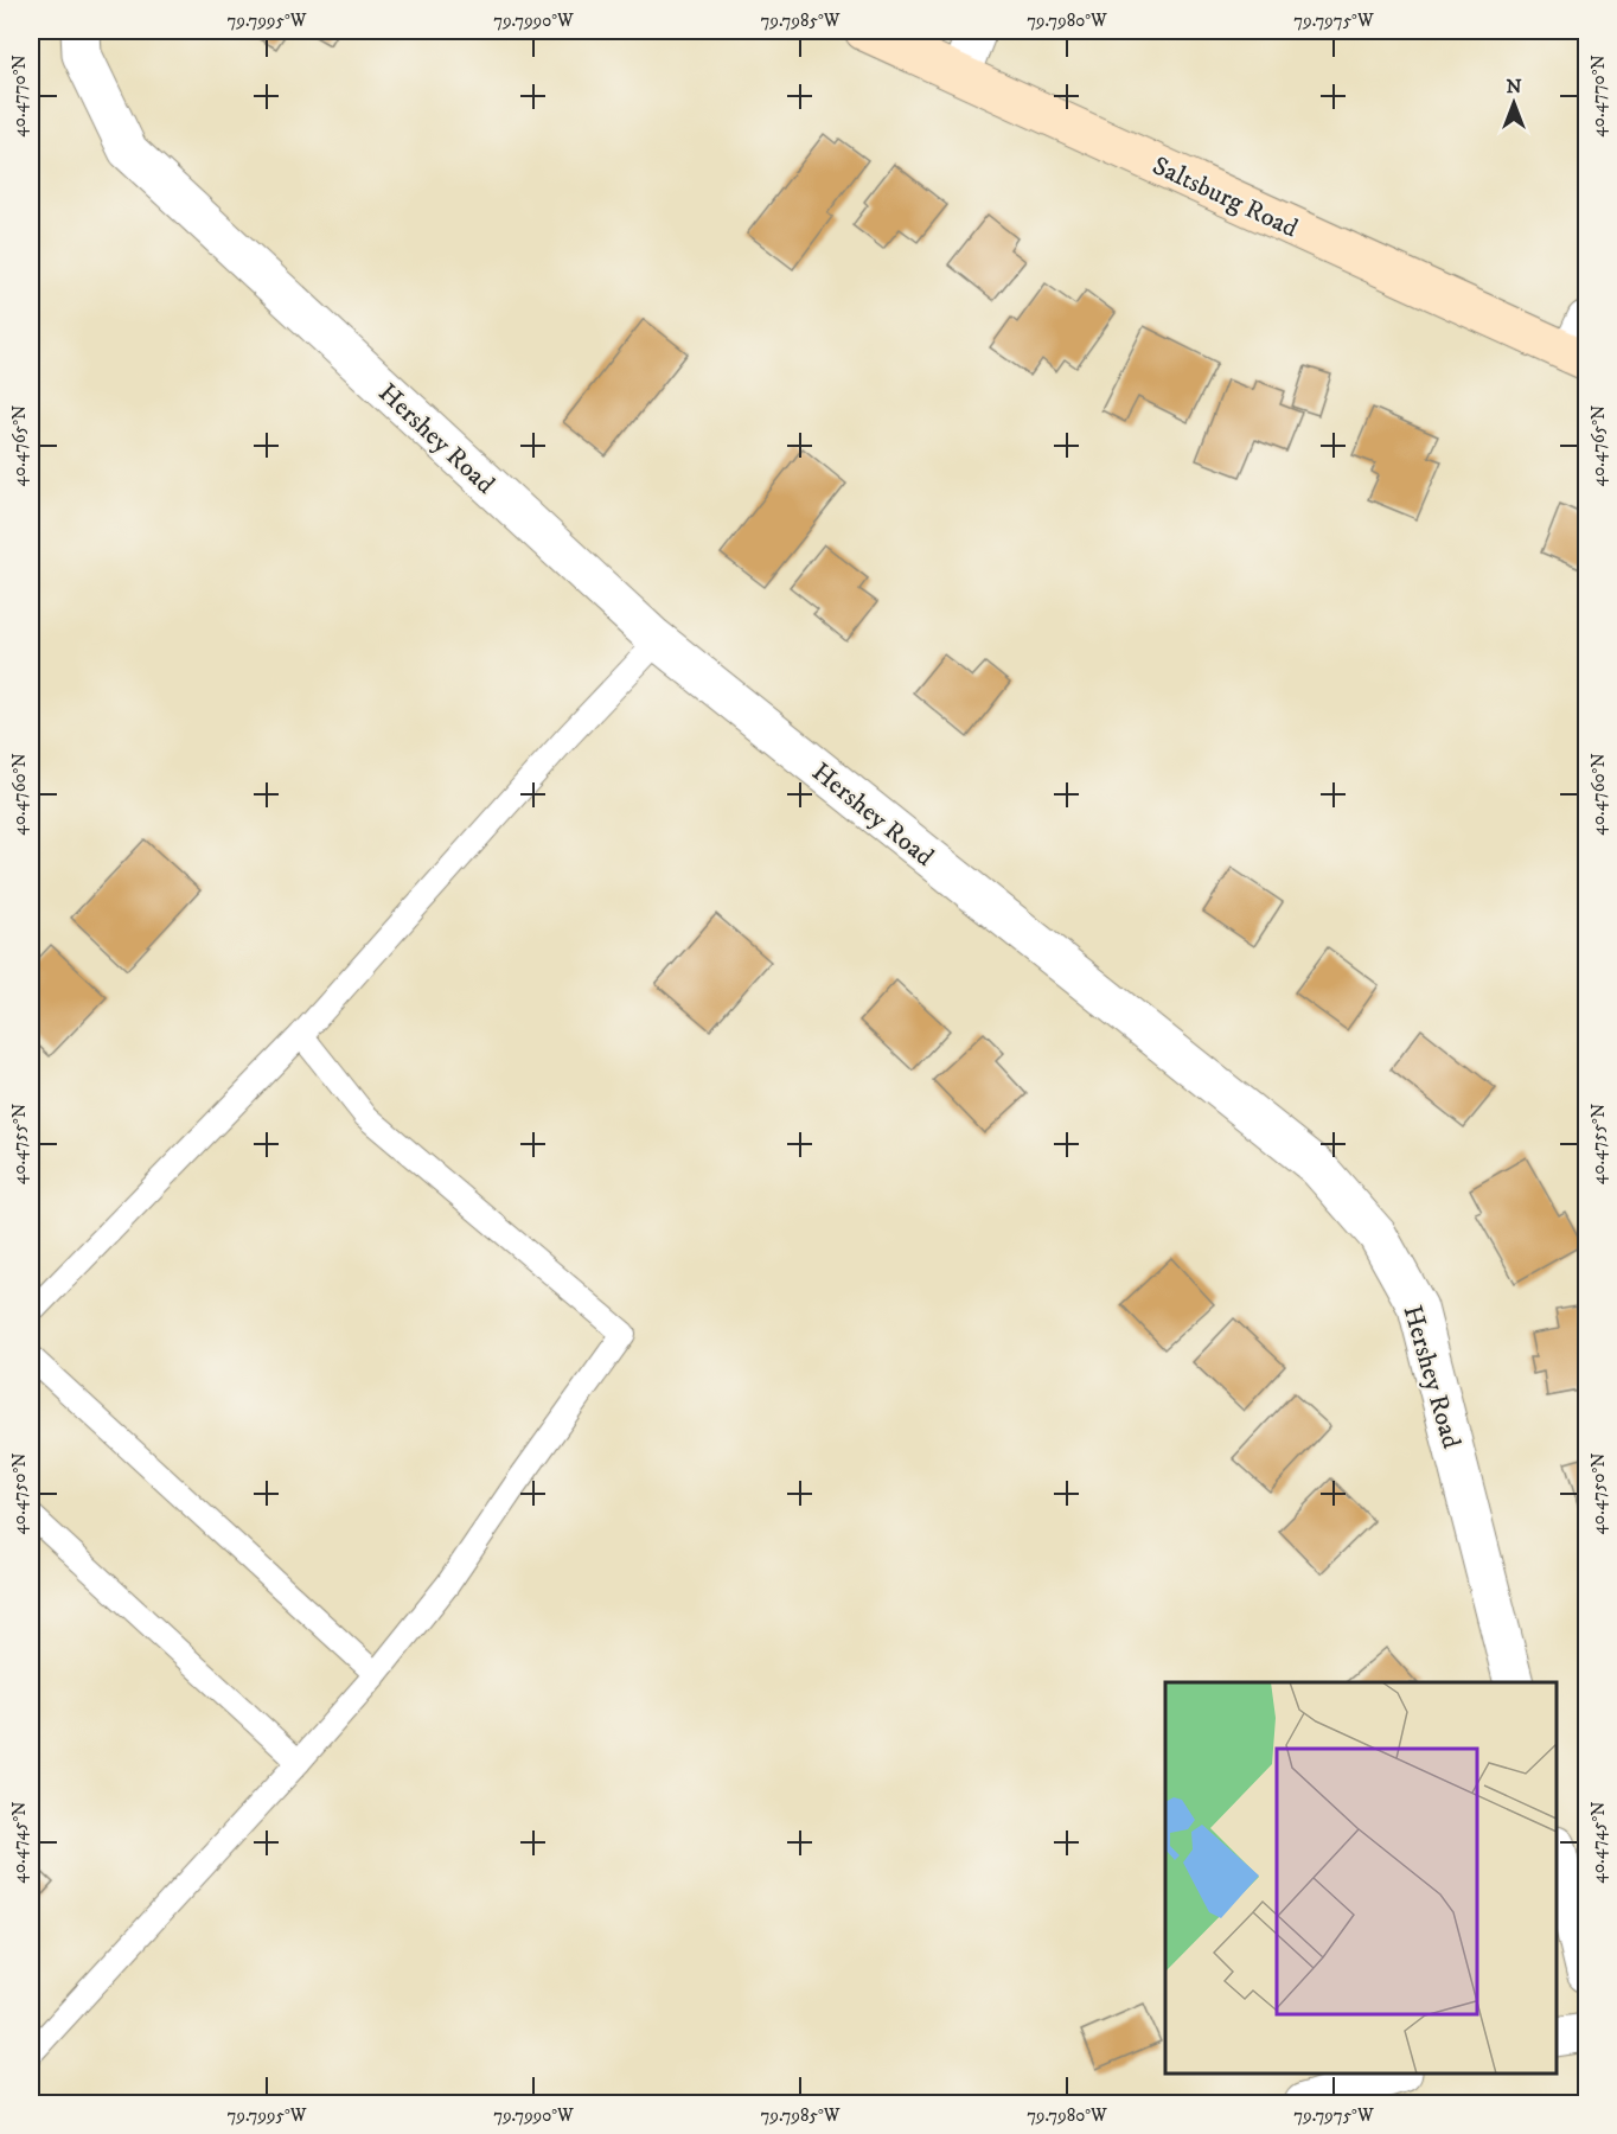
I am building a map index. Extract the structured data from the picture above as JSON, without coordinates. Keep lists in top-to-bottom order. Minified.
{"streets":{"main road":["Saltsburg Road"],"street":["Hershey Road"]},"north":"top","coordinates":["79.7995°W","79.7990°W","79.7985°W","79.7980°W","79.7975°W","40.4770°N","40.4765°N","40.4760°N","40.4755°N","40.4750°N","40.4745°N"]}
